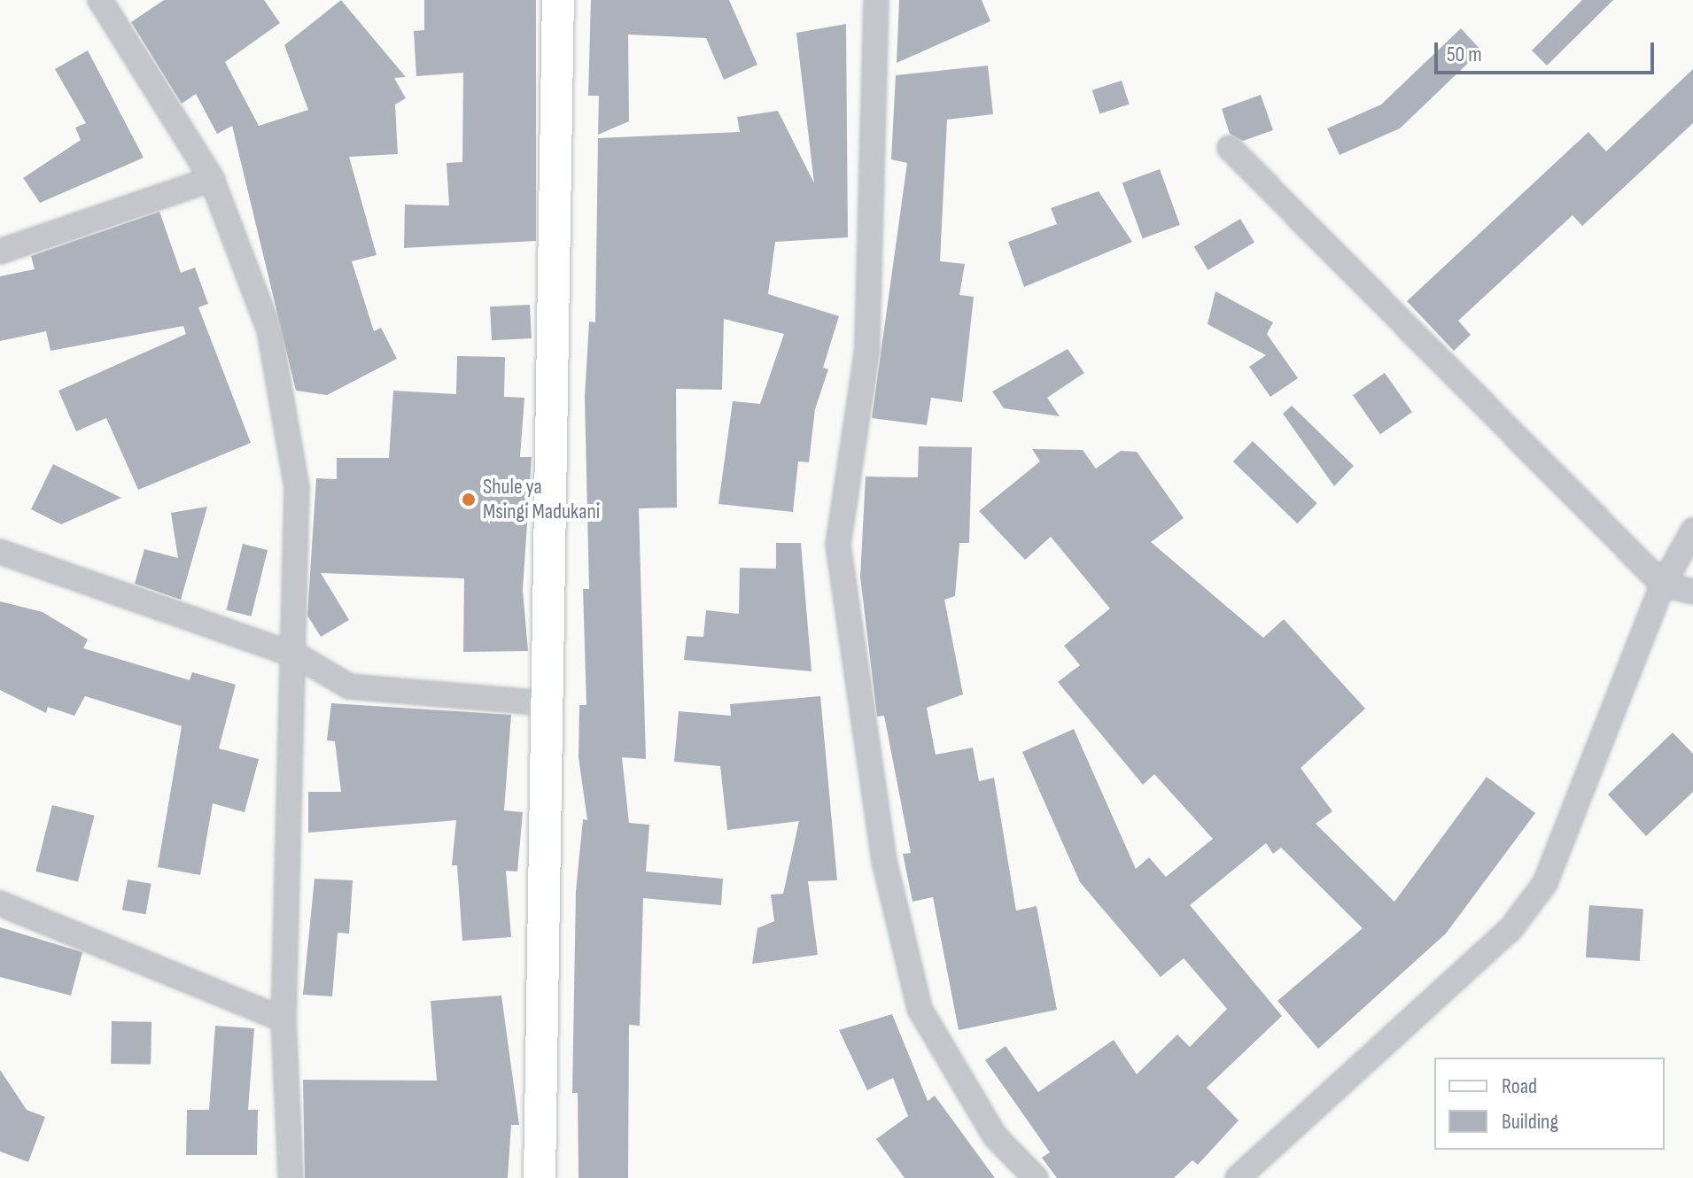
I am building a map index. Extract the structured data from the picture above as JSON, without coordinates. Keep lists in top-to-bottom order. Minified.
{"places":["Shule ya Msingi Madukani"],"legend":["Road","Building"],"scale_bar":"50 m"}
